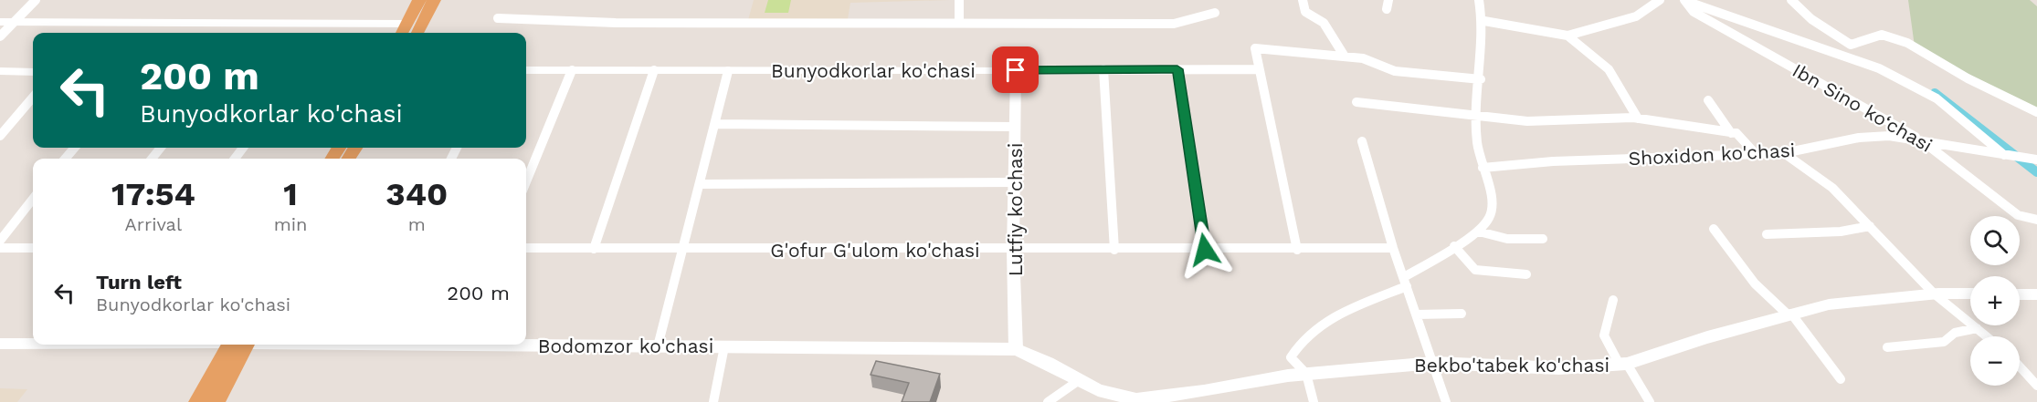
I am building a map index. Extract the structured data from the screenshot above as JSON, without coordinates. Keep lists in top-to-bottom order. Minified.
{"streets":{"main road":["Bodomzor ko'chasi","Bekbo'tabek ko'chasi"],"street":["Bunyodkorlar ko'chasi","Ibn Sino ko‘chasi","Shoxidon ko'chasi","Lutfiy ko'chasi","G'ofur G'ulom ko'chasi"]},"crossings":[["Bunyodkorlar ko'chasi","Lutfiy ko'chasi"],["Ibn Sino ko‘chasi","Shoxidon ko'chasi"],["Lutfiy ko'chasi","G'ofur G'ulom ko'chasi"],["Lutfiy ko'chasi","Bodomzor ko'chasi"],["Bodomzor ko'chasi","Bekbo'tabek ko'chasi"]],"page":{"turn":["200 m","Bunyodkorlar ko'chasi"],"eta":["17:54","Arrival","1","min","340","m"],"map_buttons":["+","−"],"list":[{"name":"Turn left","note":"Bunyodkorlar ko'chasi","value":"200 m"}]}}
